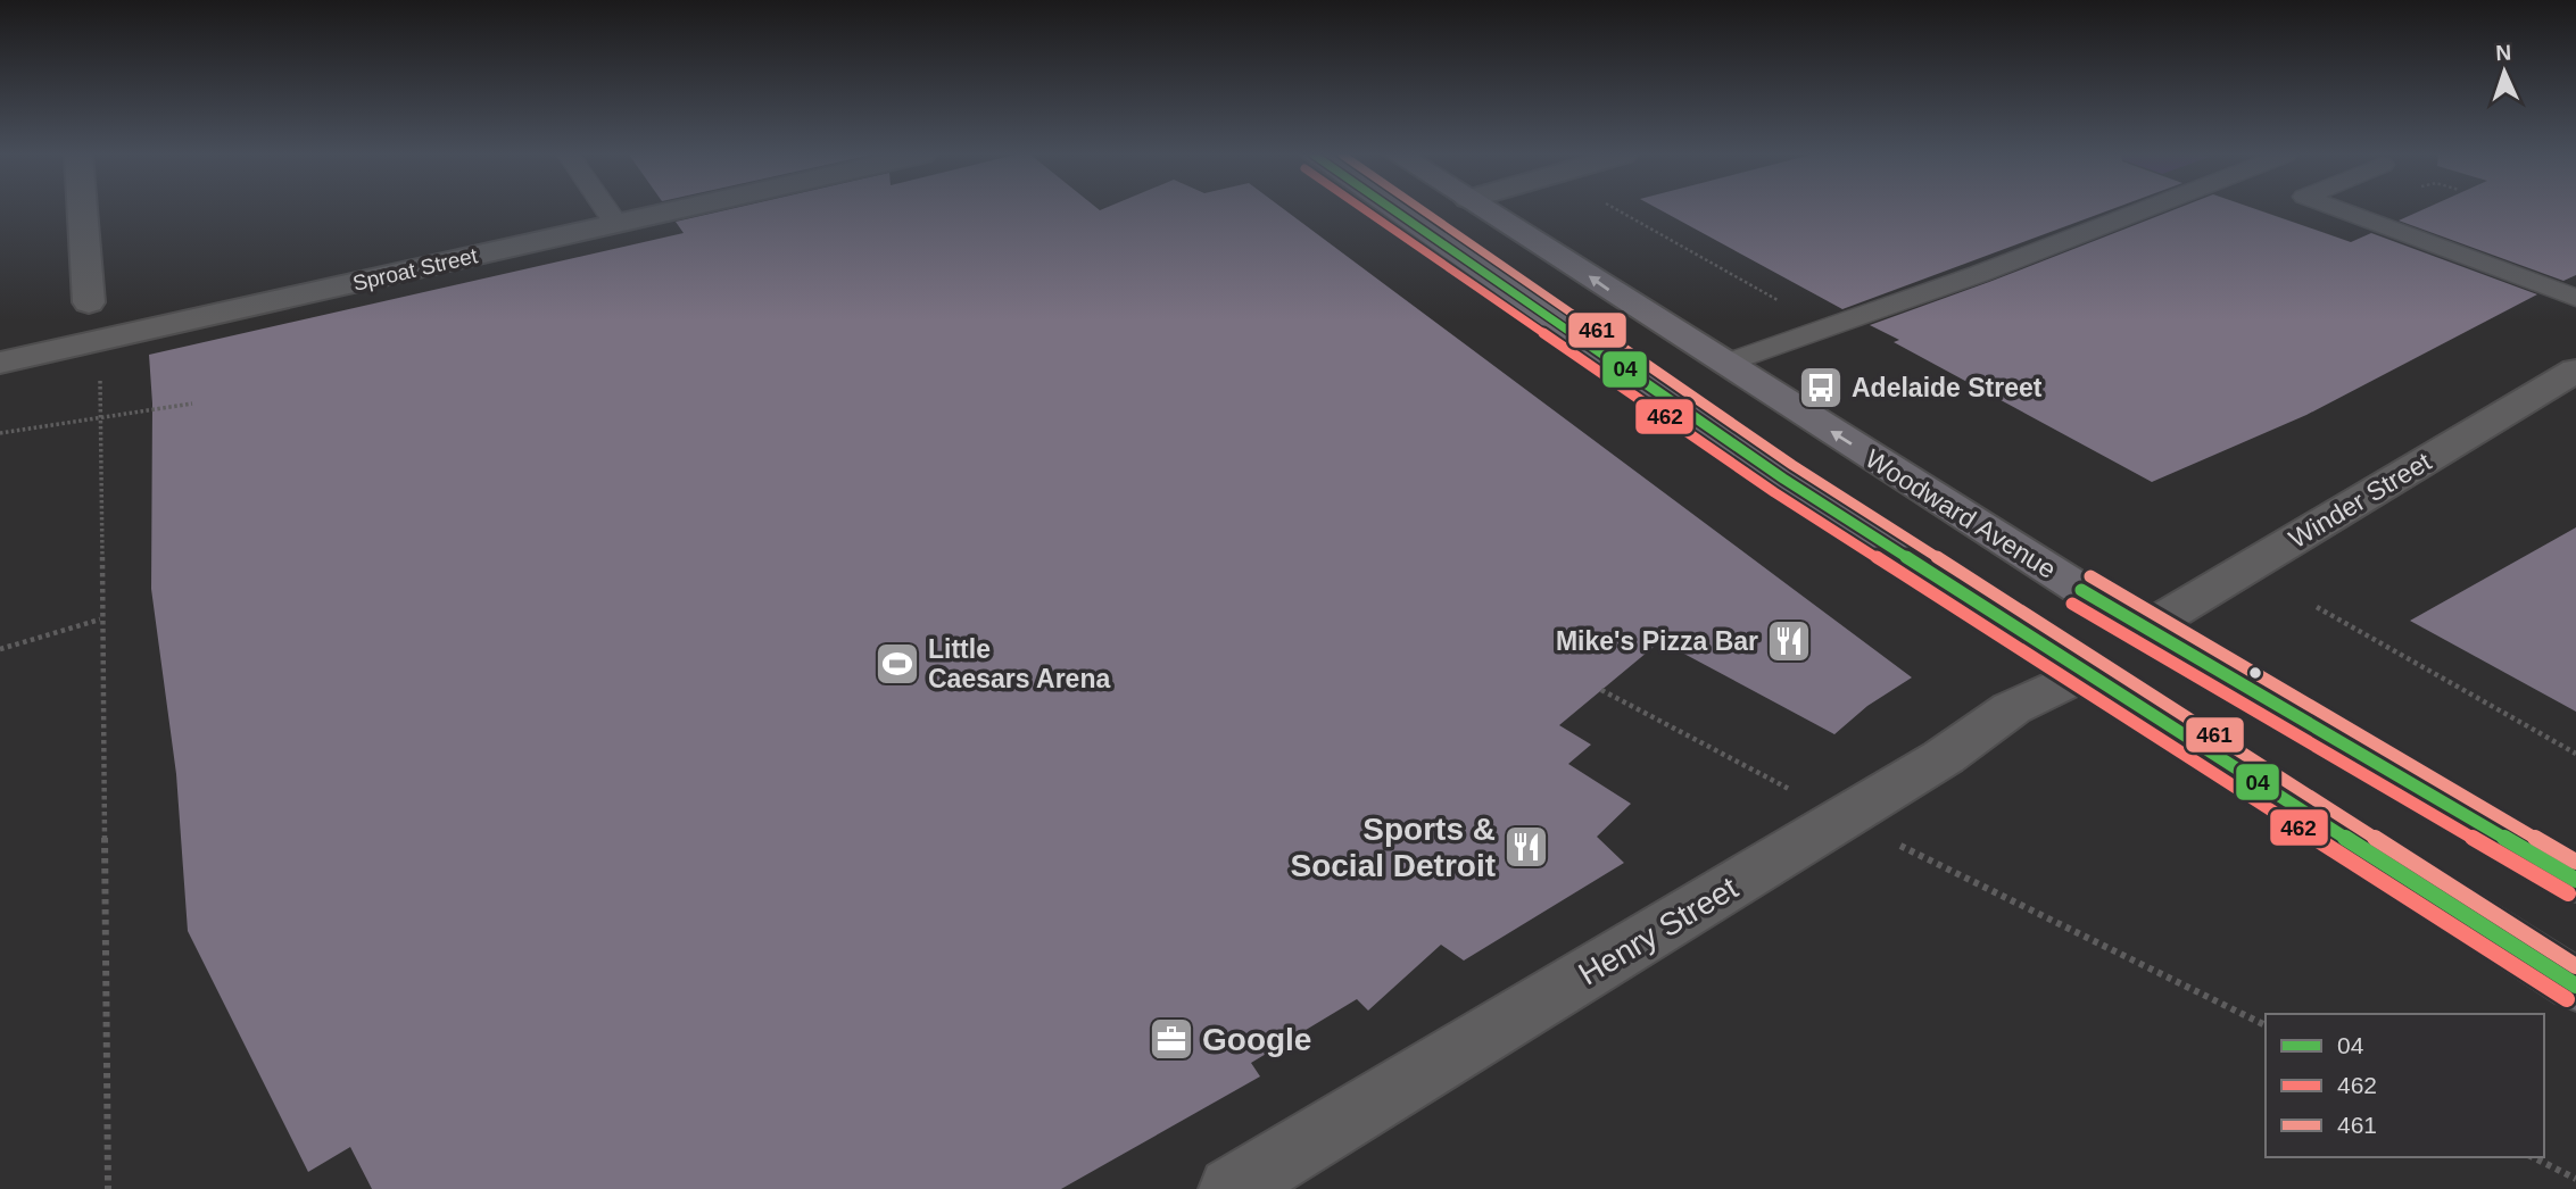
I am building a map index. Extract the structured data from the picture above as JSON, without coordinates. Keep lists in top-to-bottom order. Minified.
{"streets":{"main road":["Woodward Avenue"],"street":["Sproat Street","Winder Street","Henry Street"]},"crossings":[["Winder Street","Woodward Avenue"]],"places":{"bus stop":["Adelaide Street"],"restaurant":["Mike's Pizza Bar","Sports & Social Detroit"],"sports":["Little Caesars Arena"],"office":["Google"]},"lines":["transit line 04","transit line 462","transit line 461"],"legend":["04","462","461"],"north":"top"}
